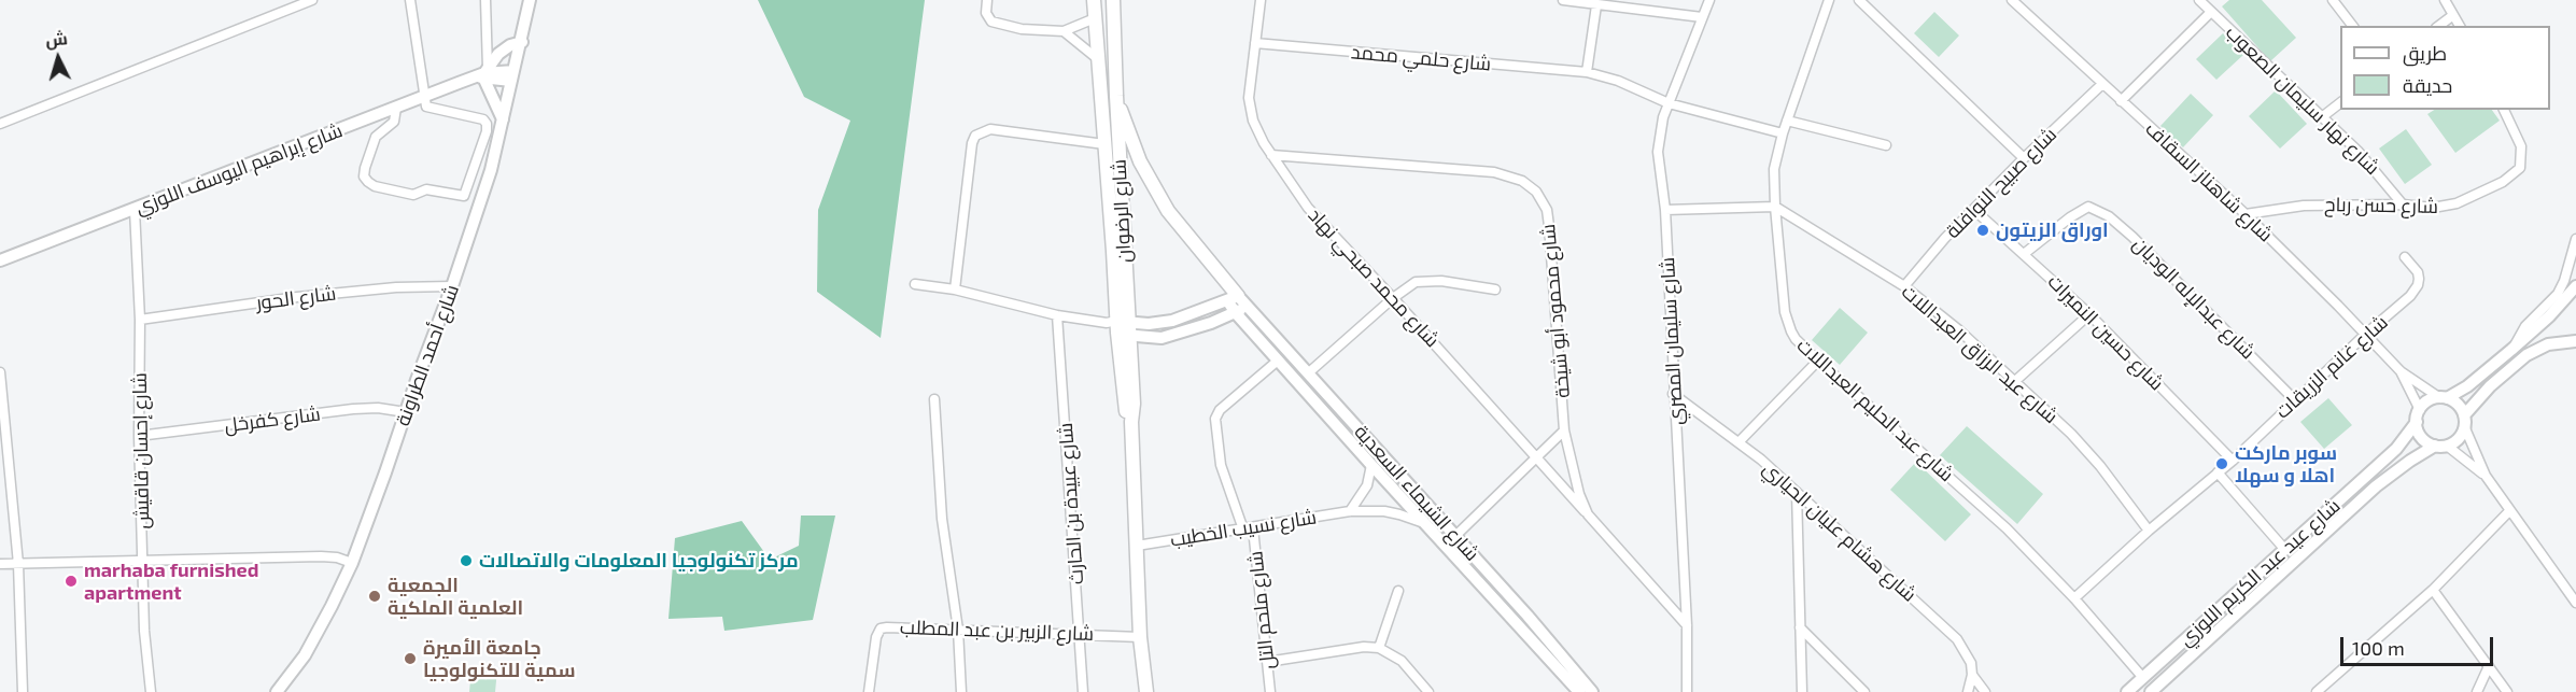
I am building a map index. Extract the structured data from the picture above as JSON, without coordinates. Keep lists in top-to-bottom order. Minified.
{"streets":{"main road":["شارع الرضوان"],"street":["شارع حلمي محمد","شارع نهار سليمان الصعوب","شارع إبراهيم اليوسف اللوزي","شارع شاهناز السقاف","شارع صبيح النوافلة","شارع حسن رباح","شارع محمد صبحي نهاد","شارع الحور","شارع عبدالإله الوديان","شارع محمود أبو شيخة","شارع حسين النميرات","شارع سليمان المصري","شارع عبد الرزاق العبداللات","شارع أحمد الطراونة","شارع غانم الزريقات","شارع عبد الحليم العبداللات","شارع كفرخل","شارع إحسان قاقيش","شارع الشيماء السعدية","شارع عبيدة بن الحارث","شارع نسيب الخطيب","شارع هشام عليان الحياري","شارع عيد عبد الكريم اللوزي","شارع ملحم التل","شارع الزبير بن عبد المطلب"]},"crossings":[["شارع حلمي محمد","شارع محمد صبحي نهاد"],["شارع حلمي محمد","شارع سليمان المصري"],["شارع حلمي محمد","شارع عبد الحليم العبداللات"],["شارع نهار سليمان الصعوب","شارع حسن رباح"],["شارع إبراهيم اليوسف اللوزي","شارع أحمد الطراونة"],["شارع إبراهيم اليوسف اللوزي","شارع إحسان قاقيش"],["شارع شاهناز السقاف","شارع صبيح النوافلة"],["شارع شاهناز السقاف","شارع حسن رباح"],["شارع شاهناز السقاف","شارع غانم الزريقات"],["شارع شاهناز السقاف","شارع عيد عبد الكريم اللوزي"],["شارع صبيح النوافلة","شارع حسين النميرات"],["شارع صبيح النوافلة","شارع عبد الرزاق العبداللات"],["شارع الرضوان","شارع نسيب الخطيب"],["شارع الرضوان","شارع الزبير بن عبد المطلب"],["شارع محمد صبحي نهاد","شارع محمود أبو شيخة"],["شارع الحور","شارع أحمد الطراونة"],["شارع الحور","شارع إحسان قاقيش"],["شارع عبدالإله الوديان","شارع حسين النميرات"],["شارع عبدالإله الوديان","شارع غانم الزريقات"],["شارع محمود أبو شيخة","شارع سليمان المصري"],["شارع حسين النميرات","شارع غانم الزريقات"],["شارع سليمان المصري","شارع هشام عليان الحياري"],["شارع عبد الرزاق العبداللات","شارع غانم الزريقات"],["شارع عبد الرزاق العبداللات","شارع عبد الحليم العبداللات"],["شارع أحمد الطراونة","شارع كفرخل"],["شارع غانم الزريقات","شارع عبد الحليم العبداللات"],["شارع عبد الحليم العبداللات","شارع عيد عبد الكريم اللوزي"],["شارع كفرخل","شارع إحسان قاقيش"],["شارع الشيماء السعدية","شارع نسيب الخطيب"],["شارع الشيماء السعدية","شارع ملحم التل"],["شارع عبيدة بن الحارث","شارع الزبير بن عبد المطلب"],["شارع نسيب الخطيب","شارع ملحم التل"]],"places":["اوراق الزيتون","سوبر ماركت اهلا و سهلا","مركز تكنولوجيا المعلومات والاتصالات","marhaba furnished apartment","الجمعية العلمية الملكية","جامعة الأميرة سمية للتكنولوجيا"],"legend":["طريق","حديقة"],"scale_bar":"100 m","north":"top"}
